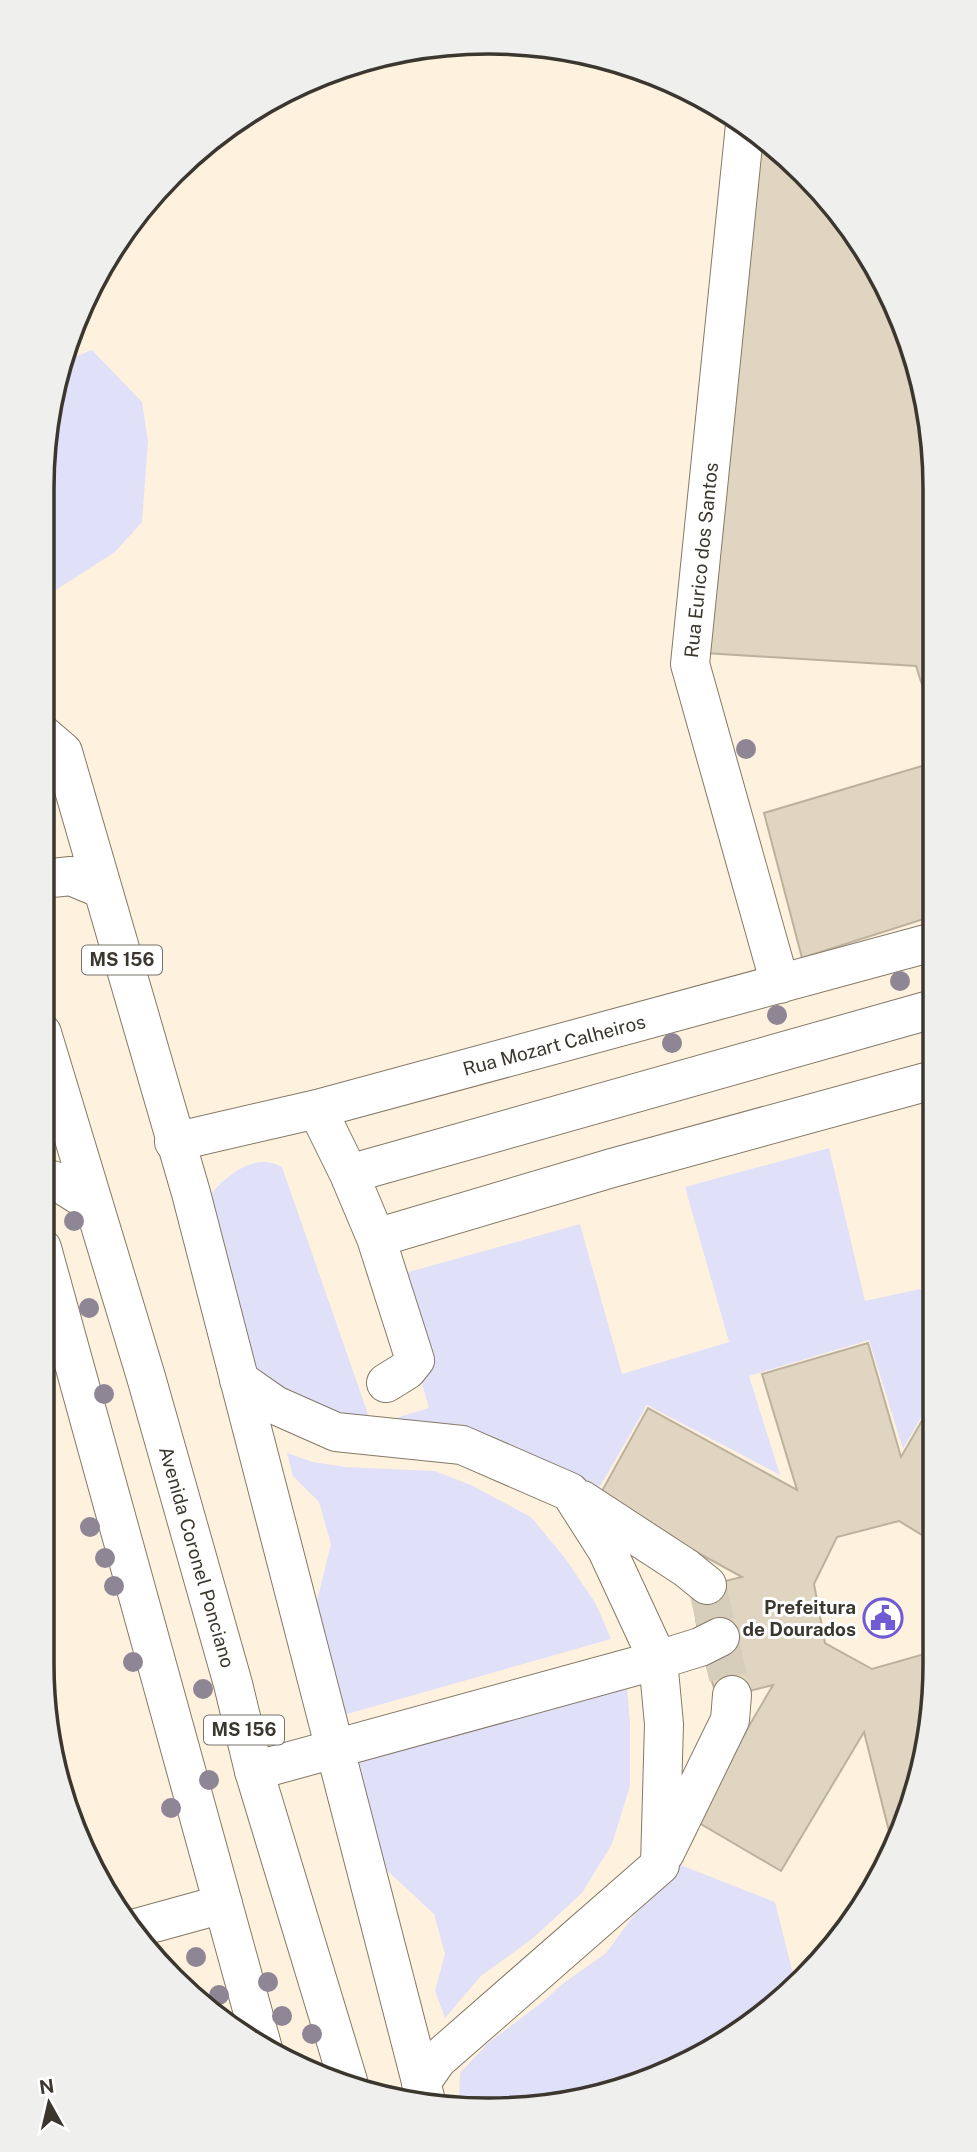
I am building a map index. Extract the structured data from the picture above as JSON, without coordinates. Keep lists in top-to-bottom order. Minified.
{"streets":{"main road":["Rua Eurico dos Santos","MS 156","Rua Mozart Calheiros","Avenida Coronel Ponciano"]},"crossings":[["Rua Eurico dos Santos","Rua Mozart Calheiros"],["MS 156","Rua Mozart Calheiros"]],"places":{"public building":["Prefeitura de Dourados"]},"north":"top"}
